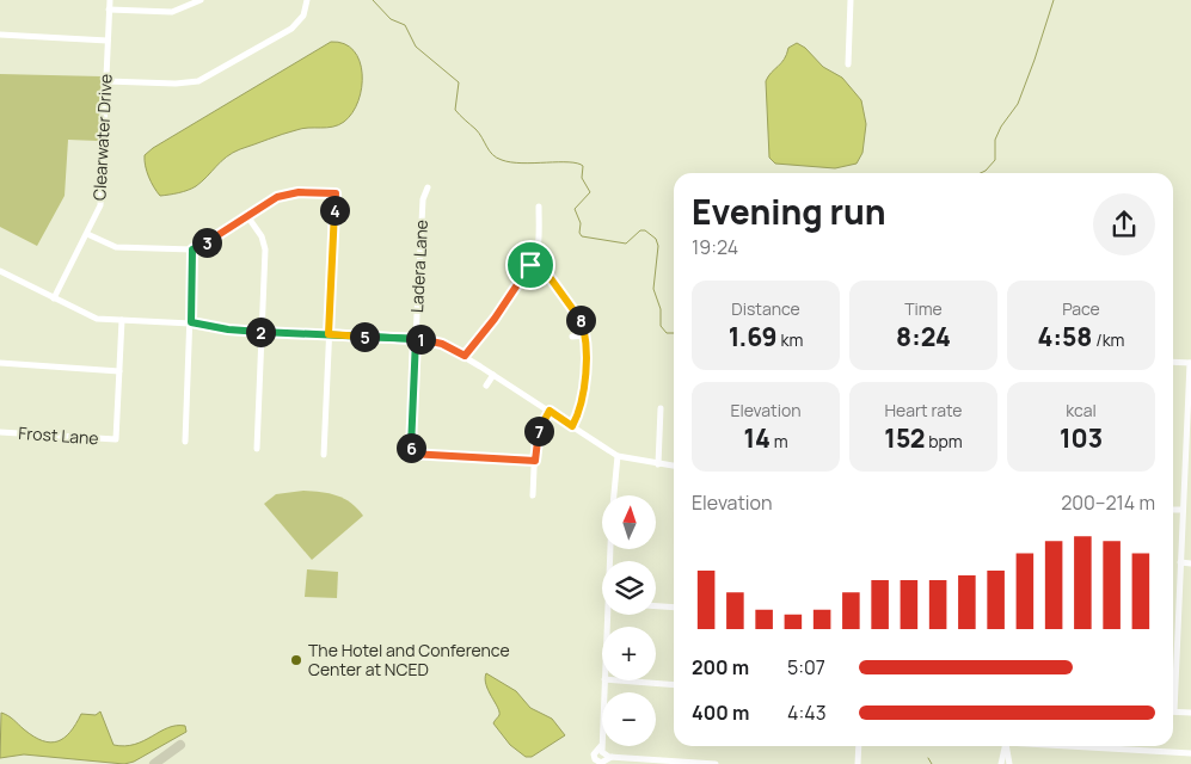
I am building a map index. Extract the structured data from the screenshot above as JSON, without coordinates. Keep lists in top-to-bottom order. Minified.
{"streets":{"street":["Clearwater Drive","Ladera Lane","Frost Lane"]},"places":["The Hotel and Conference Center at NCED"],"north":"top","page":{"heading":["Evening run","19:24"],"pins":["4","3","8","2","5","1","7","6"],"stats":[["Distance","1.69 km"],["Time","8:24"],["Pace","4:58 /km"],["Elevation","14 m"],["Heart rate","152 bpm"],["kcal","103"]],"chart":["Elevation","200–214 m"],"map_buttons":["+","−"],"list":[{"name":"200 m","note":"5:07"},{"name":"400 m","note":"4:43"}]}}
